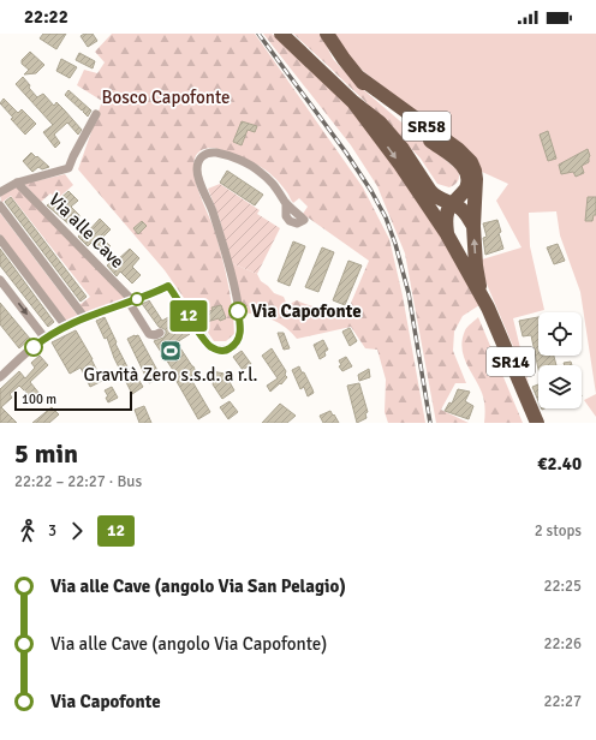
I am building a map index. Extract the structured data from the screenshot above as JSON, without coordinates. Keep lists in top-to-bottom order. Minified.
{"streets":{"main road":["SR58","SR14"],"street":["Via alle Cave"]},"parks":["Bosco Capofonte"],"places":{"other":["Via Capofonte"],"sports":["Gravità Zero s.s.d. a r.l."]},"lines":["bus line 12"],"scale_bar":"100 m","page":{"status":"22:22","on_map":"12","scale":"100 m","heading":["5 min","22:22 – 22:27 · Bus","€2.40"],"legs":["3","12","2 stops"],"list":[{"name":"Via alle Cave (angolo Via San Pelagio)","value":"22:25"},{"name":"Via alle Cave (angolo Via Capofonte)","value":"22:26"},{"name":"Via Capofonte","value":"22:27"}]}}
